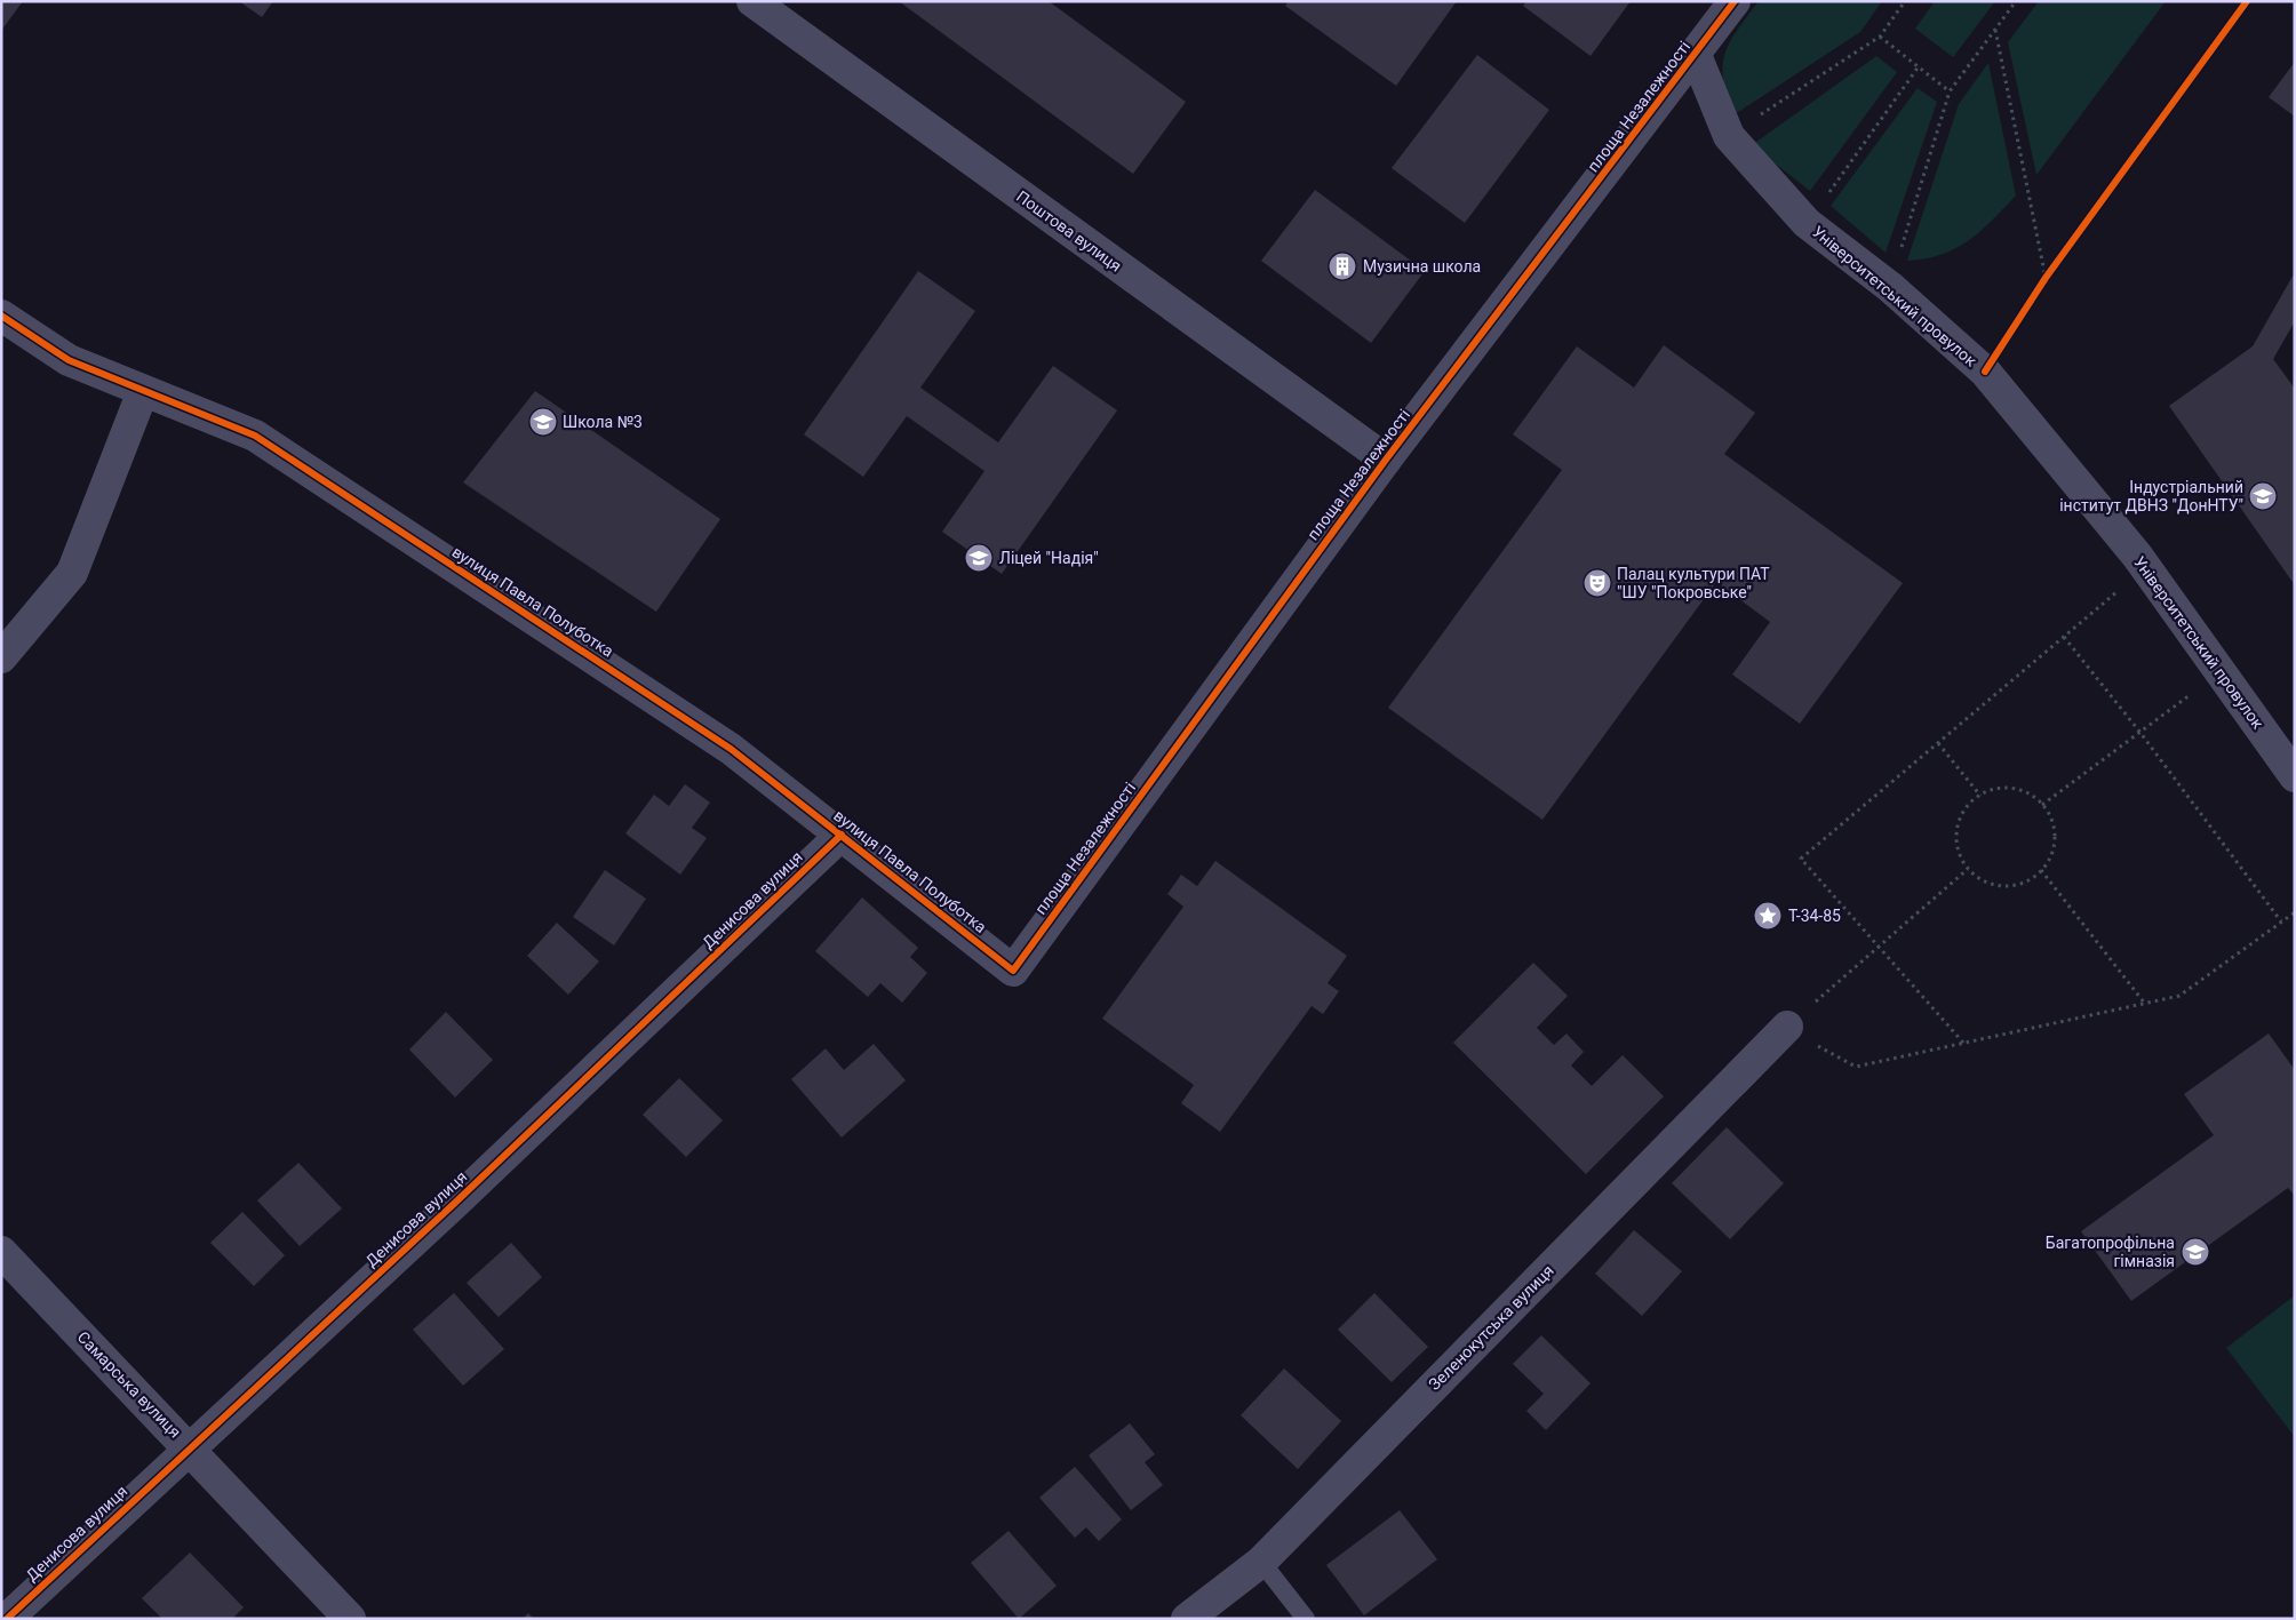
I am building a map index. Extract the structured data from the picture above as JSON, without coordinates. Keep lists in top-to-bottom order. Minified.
{"streets":{"street":["площа Незалежності","Поштова вулиця","Університетський провулок","вулиця Павла Полуботка","Денисова вулиця","Зеленокутська вулиця","Самарська вулиця"]},"crossings":[["площа Незалежності","Поштова вулиця"],["площа Незалежності","Університетський провулок"],["площа Незалежності","вулиця Павла Полуботка"],["вулиця Павла Полуботка","Денисова вулиця"],["Денисова вулиця","Самарська вулиця"]],"places":{"building":["Музична школа"],"school or university":["Школа №3","Індустріальний інститут ДВНЗ \"ДонНТУ\"","Ліцей \"Надія\"","Багатопрофільна гімназія"],"theatre":["Палац культури ПАТ \"ШУ \"Покровське\""],"place":["Т-34-85"]}}
